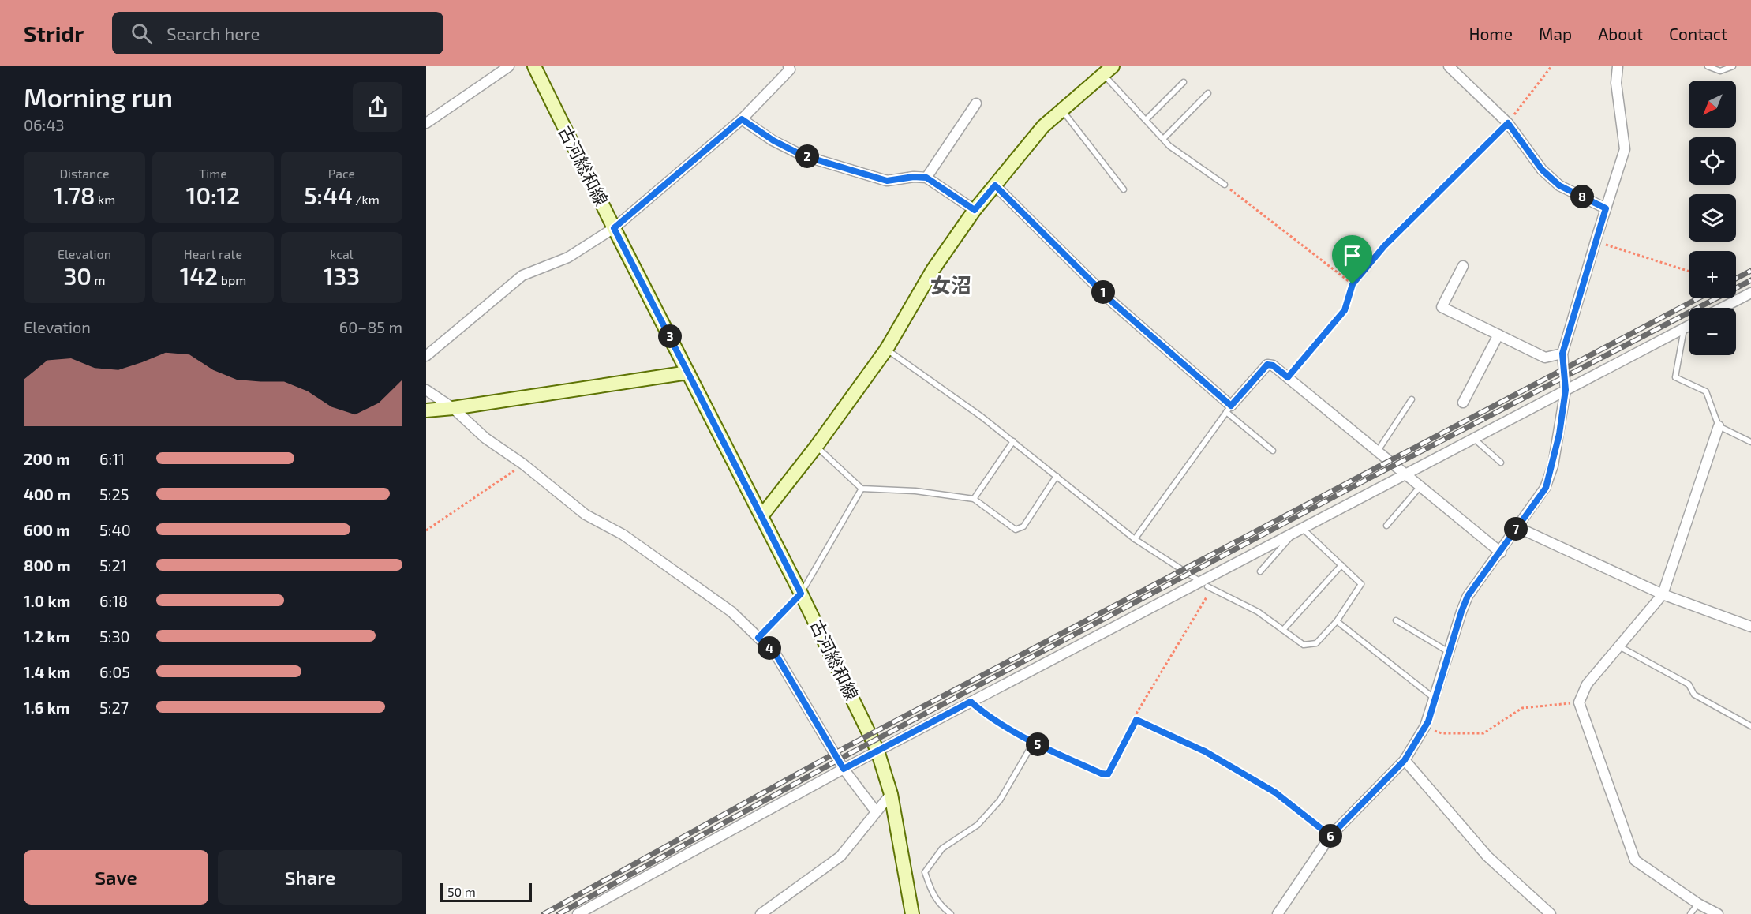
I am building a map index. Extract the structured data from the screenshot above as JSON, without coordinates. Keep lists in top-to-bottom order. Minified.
{"streets":{"main road":["古河総和線"]},"districts":["女沼"],"scale_bar":"50 m","north":"bottom left","page":{"header":"Stridr","search":"Search here","nav":["Home","Map","About","Contact"],"heading":["Morning run","06:43"],"map_buttons":["+","−"],"pins":["2","8","1","3","7","4","5","6"],"stats":[["Distance","1.78 km"],["Time","10:12"],["Pace","5:44 /km"],["Elevation","30 m"],["Heart rate","142 bpm"],["kcal","133"]],"chart":["Elevation","60–85 m"],"list":[{"name":"200 m","note":"6:11"},{"name":"400 m","note":"5:25"},{"name":"600 m","note":"5:40"},{"name":"800 m","note":"5:21"},{"name":"1.0 km","note":"6:18"},{"name":"1.2 km","note":"5:30"},{"name":"1.4 km","note":"6:05"},{"name":"1.6 km","note":"5:27"}],"buttons":["Save","Share"],"scale":"50 m"}}
